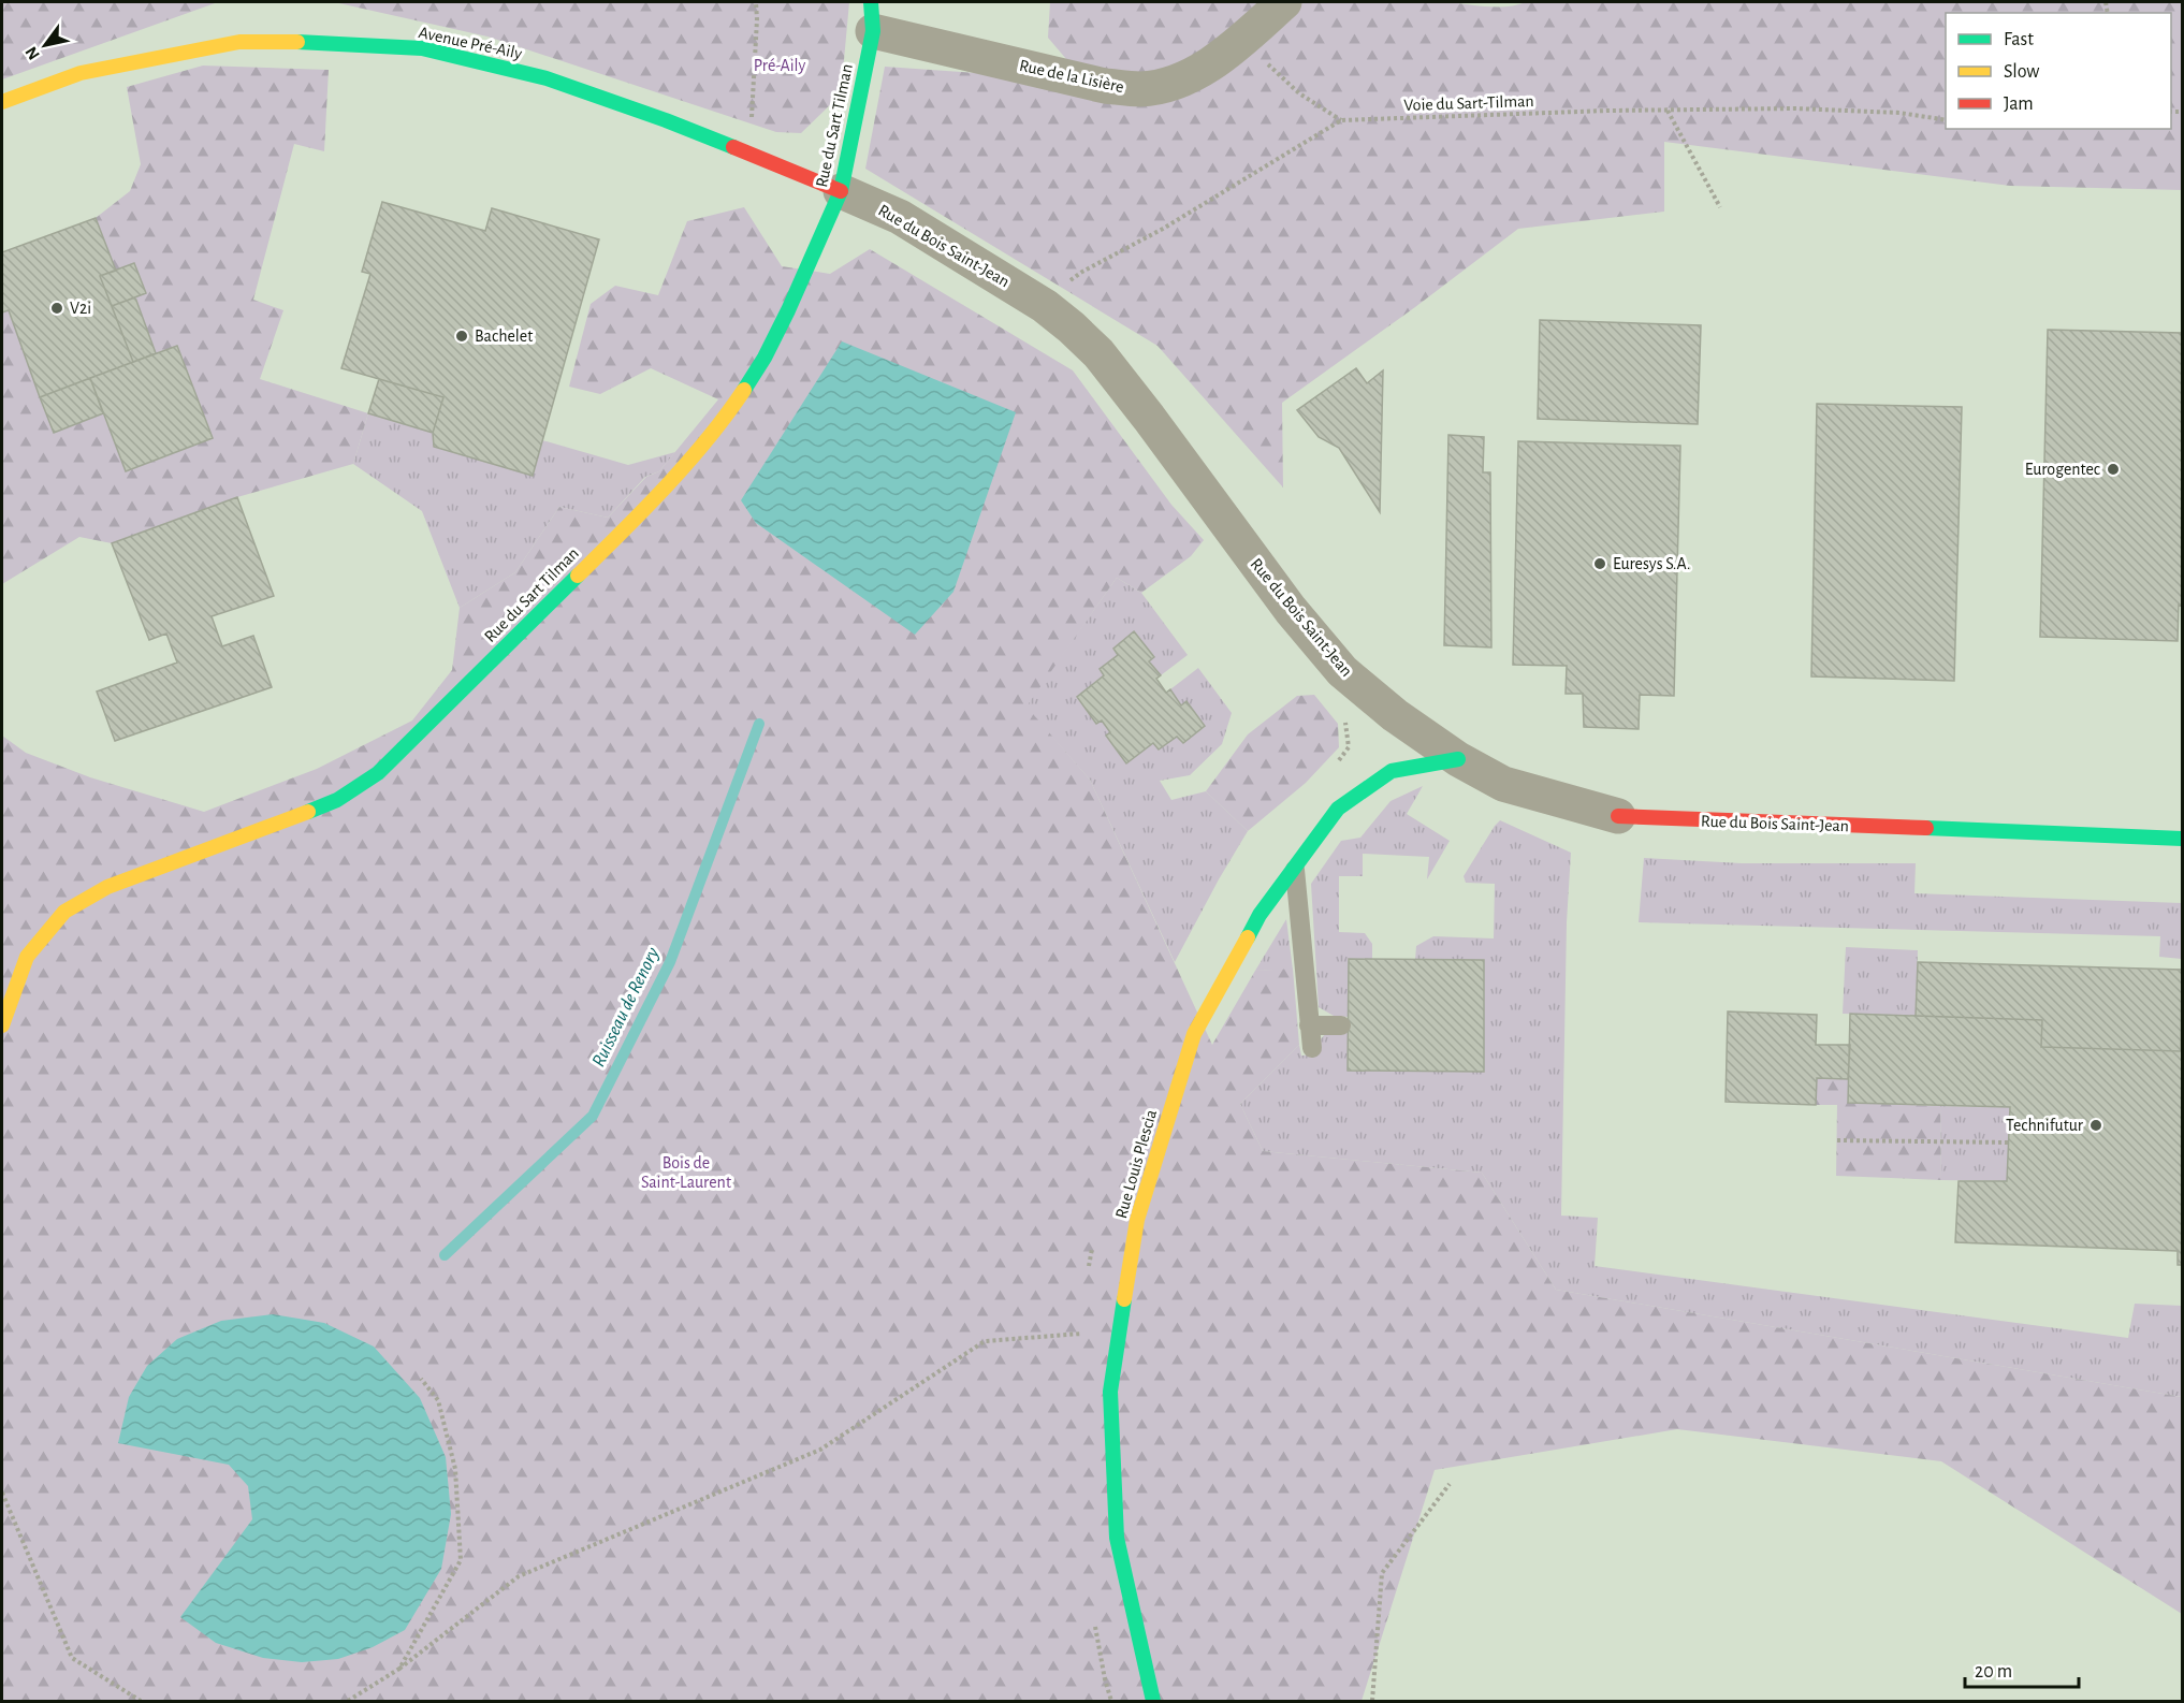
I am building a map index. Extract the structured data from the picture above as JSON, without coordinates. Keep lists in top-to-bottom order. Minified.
{"streets":{"street":["Avenue Pré-Aily","Rue de la Lisière","Rue du Sart Tilman","Rue du Bois Saint-Jean","Rue Louis Plescia"],"path":["Voie du Sart-Tilman"]},"crossings":[["Avenue Pré-Aily","Rue du Sart Tilman"],["Avenue Pré-Aily","Rue du Bois Saint-Jean"],["Rue de la Lisière","Rue du Sart Tilman"],["Voie du Sart-Tilman","Rue du Bois Saint-Jean"],["Rue du Sart Tilman","Rue du Bois Saint-Jean"],["Rue du Bois Saint-Jean","Rue Louis Plescia"]],"water":["Ruisseau de Renory"],"parks":["Pré-Aily","Bois de Saint-Laurent"],"places":["V2i","Bachelet","Eurogentec","Euresys S.A.","Technifutur"],"legend":["Fast","Slow","Jam"],"scale_bar":"20 m","north":"bottom left"}
